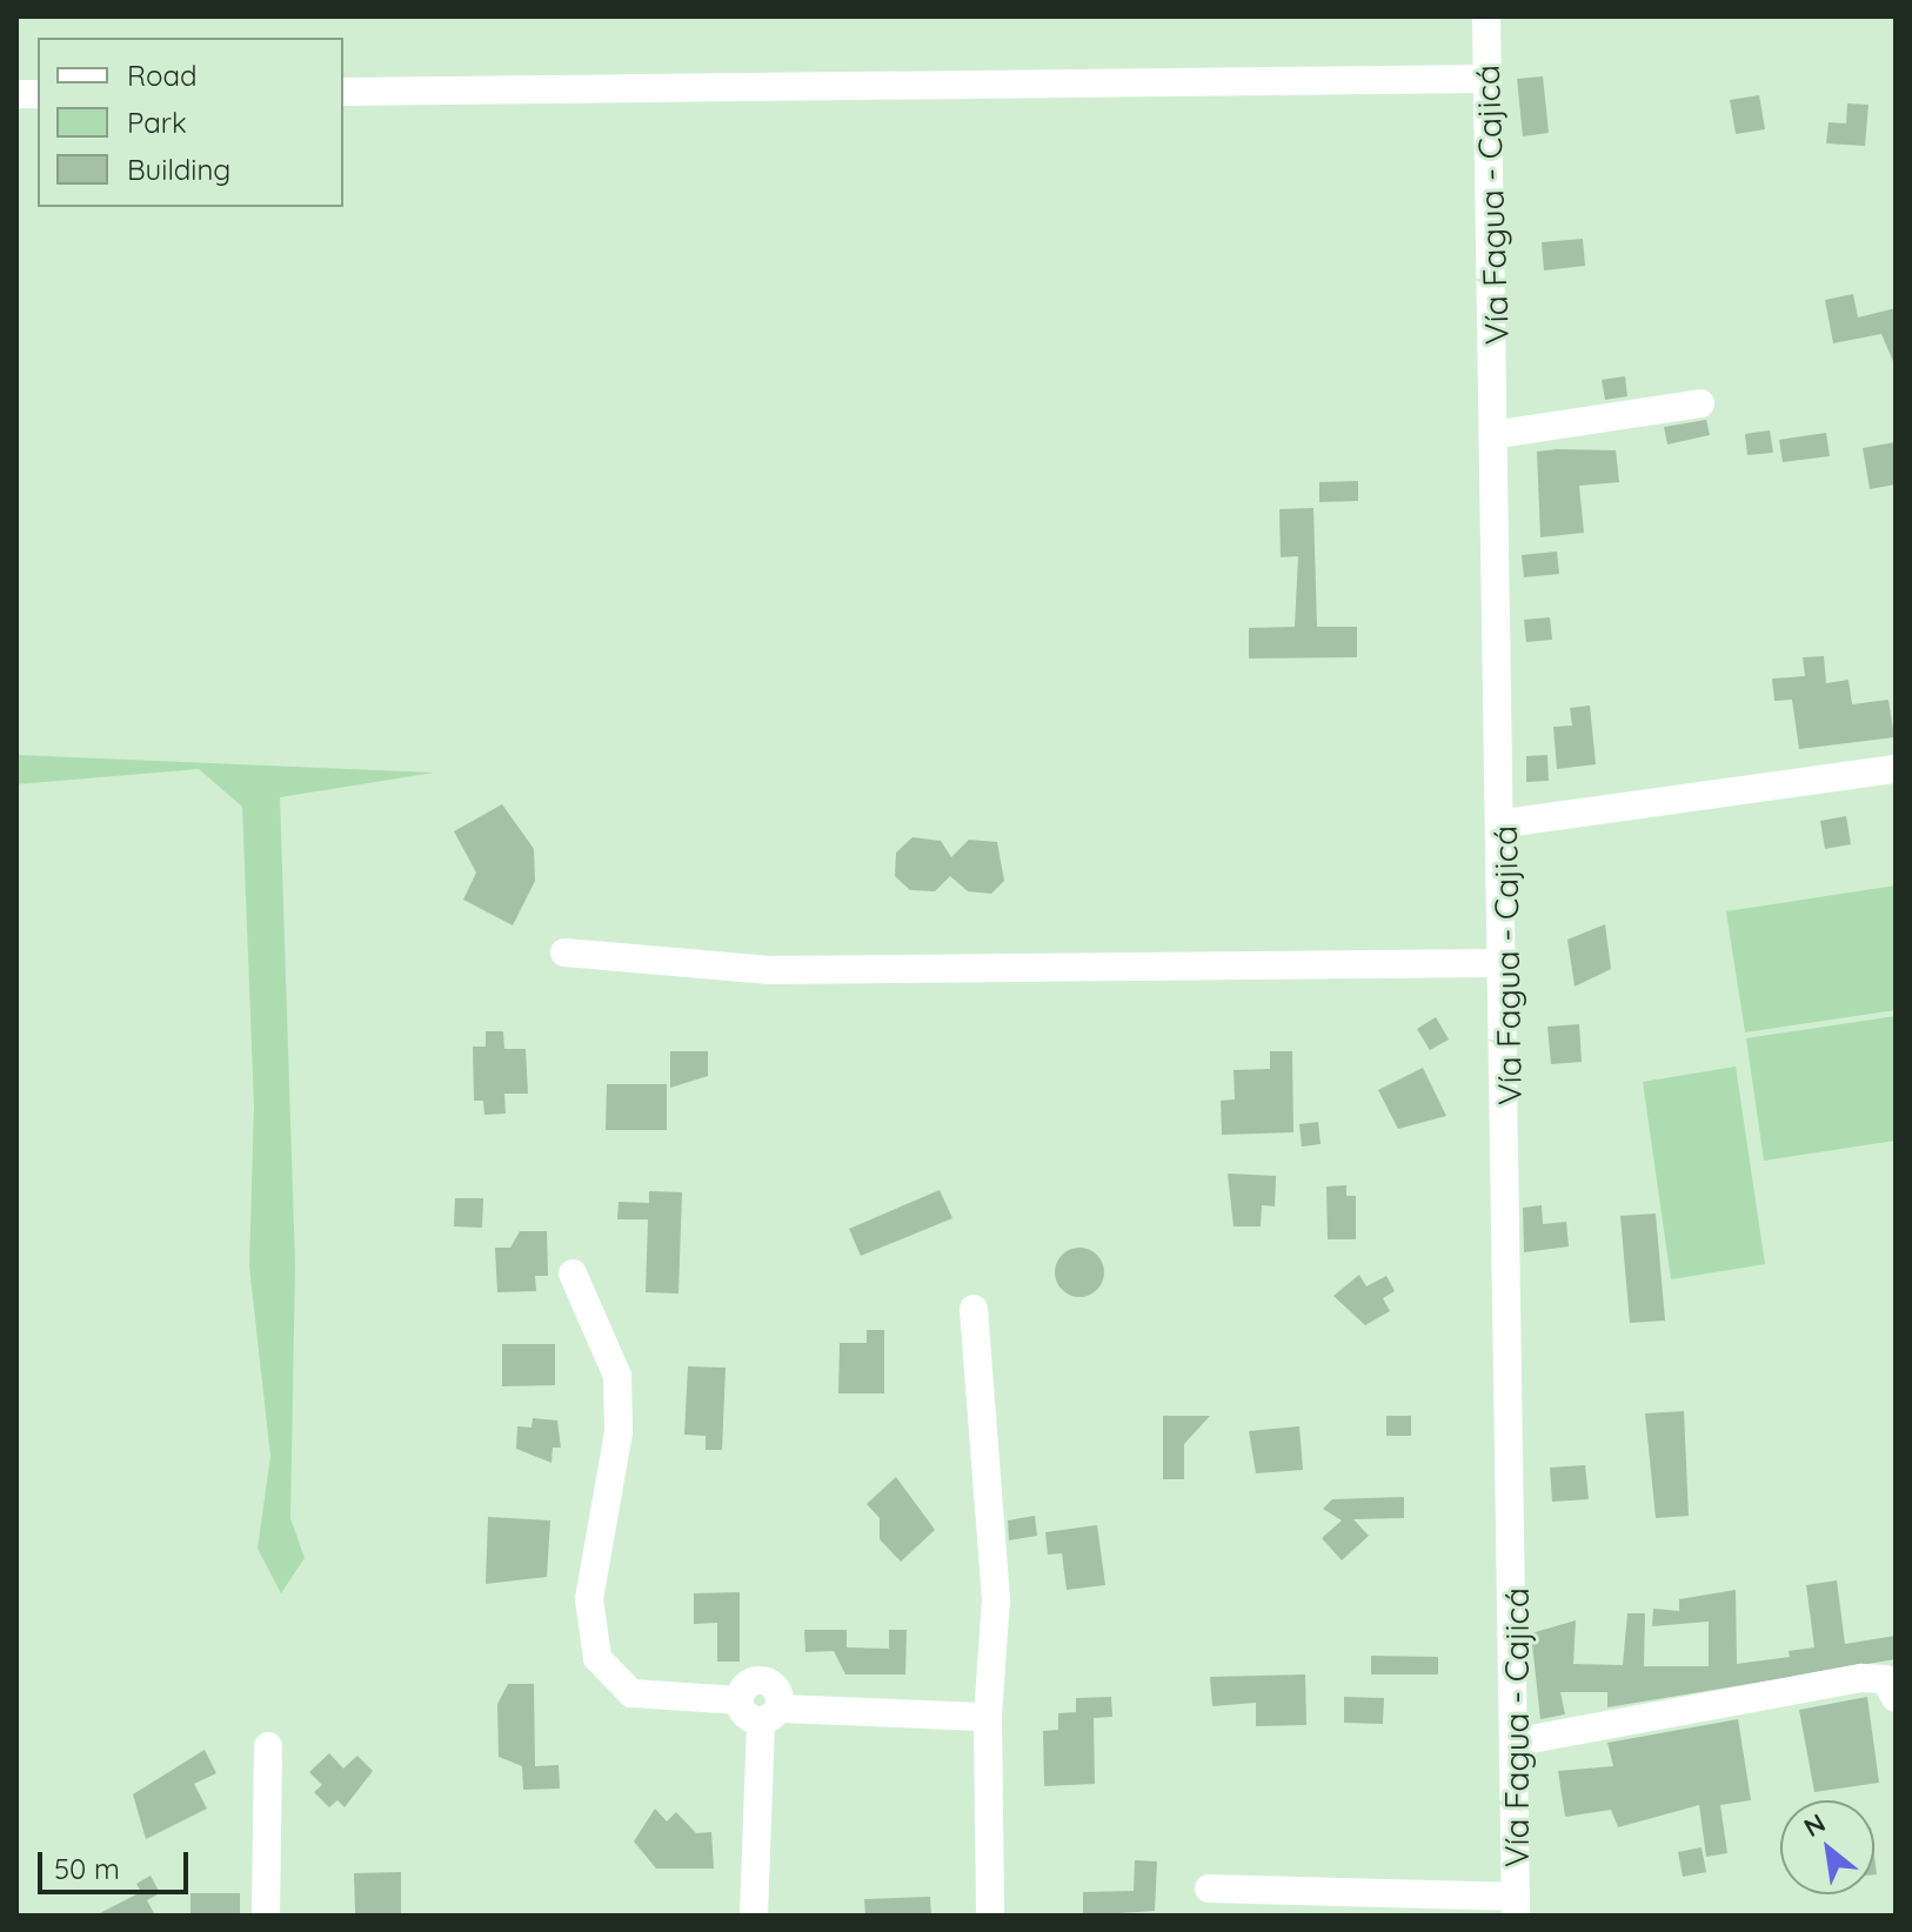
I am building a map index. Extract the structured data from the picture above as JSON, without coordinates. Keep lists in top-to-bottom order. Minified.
{"streets":{"street":["Vía Fagua - Cajicá"]},"legend":["Road","Park","Building"],"scale_bar":"50 m","north":"top left"}
